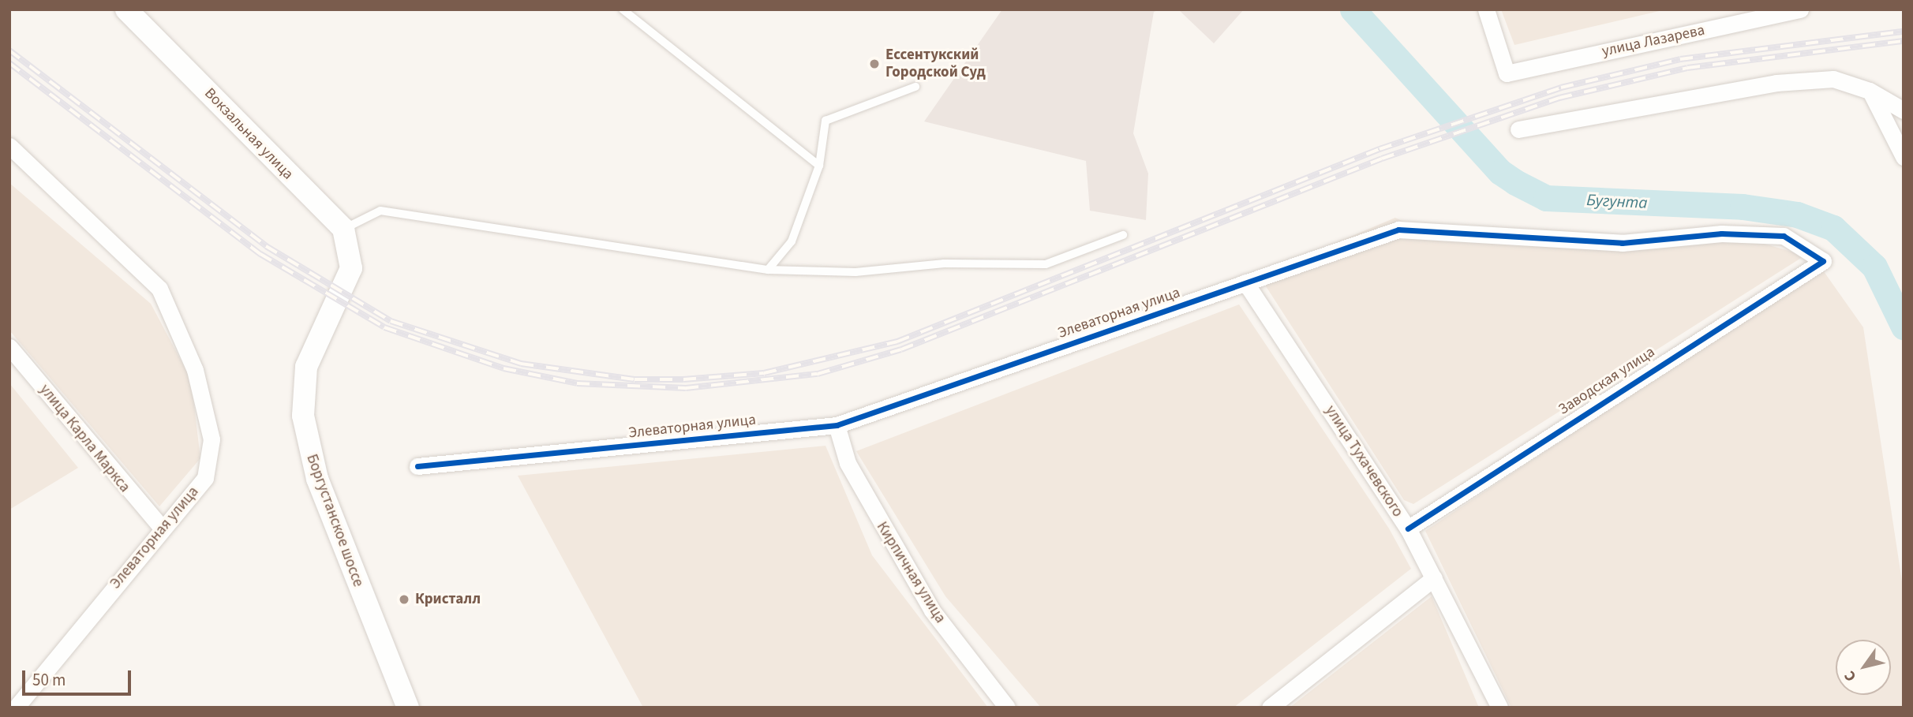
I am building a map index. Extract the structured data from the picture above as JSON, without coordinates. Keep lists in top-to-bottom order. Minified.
{"streets":{"street":["улица Лазарева","Вокзальная улица","Элеваторная улица","Заводская улица","улица Карла Маркса","улица Тухачевского","Боргустанское шоссе","Кирпичная улица"]},"crossings":[["Вокзальная улица","Боргустанское шоссе"],["Элеваторная улица","Заводская улица"],["Элеваторная улица","улица Карла Маркса"],["Элеваторная улица","улица Тухачевского"],["Элеваторная улица","Кирпичная улица"],["Заводская улица","улица Тухачевского"]],"water":["Бугунта"],"places":["Ессентукский Городской Суд","Кристалл"],"scale_bar":"50 m","north":"bottom left"}
